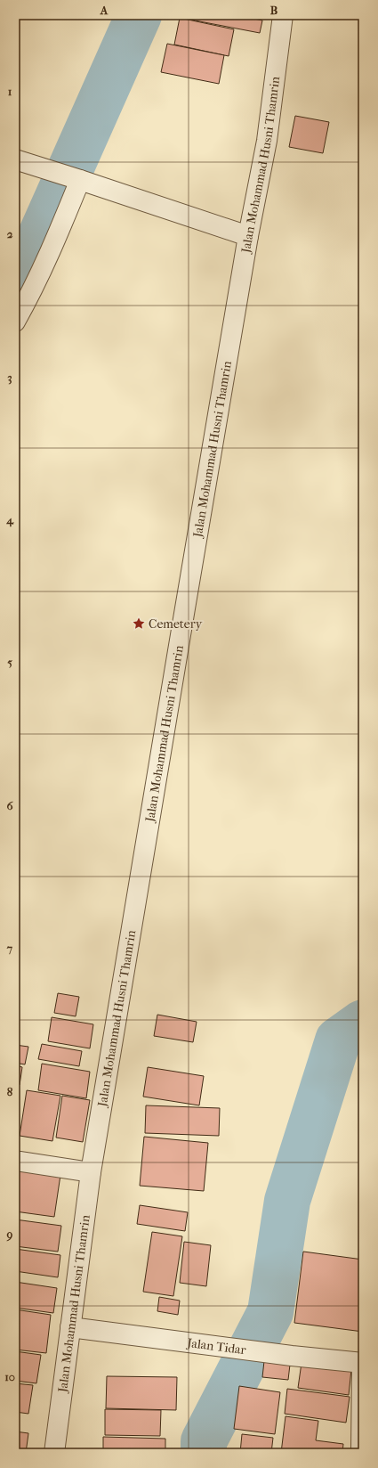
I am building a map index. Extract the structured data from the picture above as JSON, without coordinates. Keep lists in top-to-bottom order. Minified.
{"streets":{"street":["Jalan Mohammad Husni Thamrin","Jalan Tidar"]},"crossings":[["Jalan Mohammad Husni Thamrin","Jalan Tidar"]],"places":{"place":["Cemetery"]},"grid":{"columns":["A","B"],"rows":["1","2","3","4","5","6","7","8","9","10"]}}
